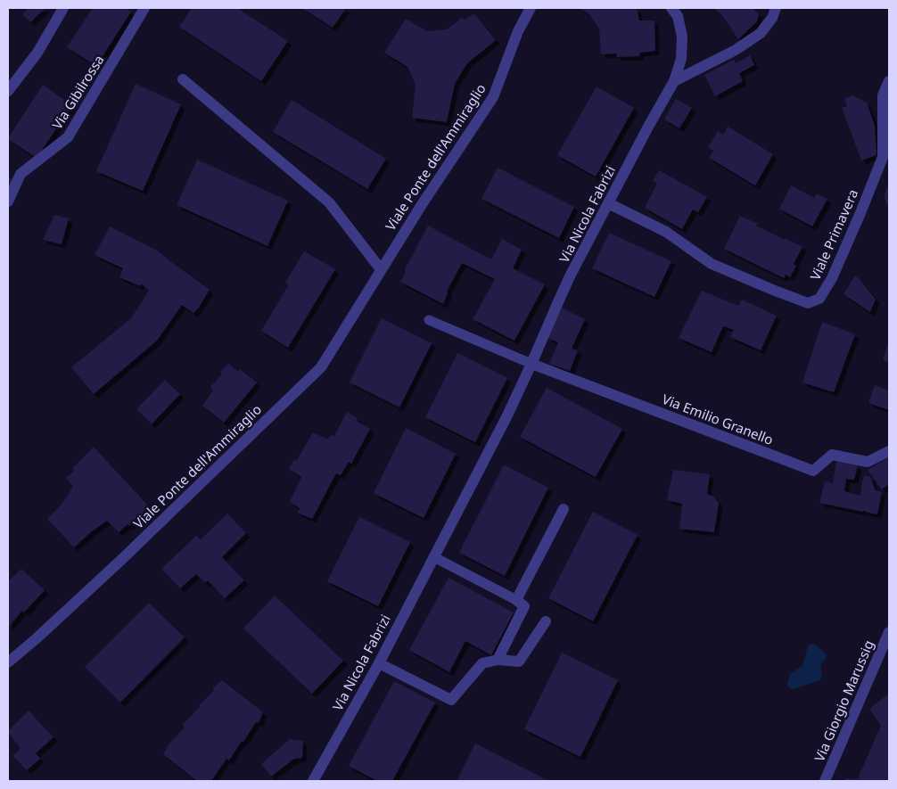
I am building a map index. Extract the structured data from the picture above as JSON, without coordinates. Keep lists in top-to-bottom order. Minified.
{"streets":{"street":["Via Gibilrossa","Viale Ponte dell'Ammiraglio","Via Nicola Fabrizi","Viale Primavera","Via Emilio Granello","Via Giorgio Marussig"]},"crossings":[["Via Nicola Fabrizi","Viale Primavera"],["Via Nicola Fabrizi","Via Emilio Granello"]]}
